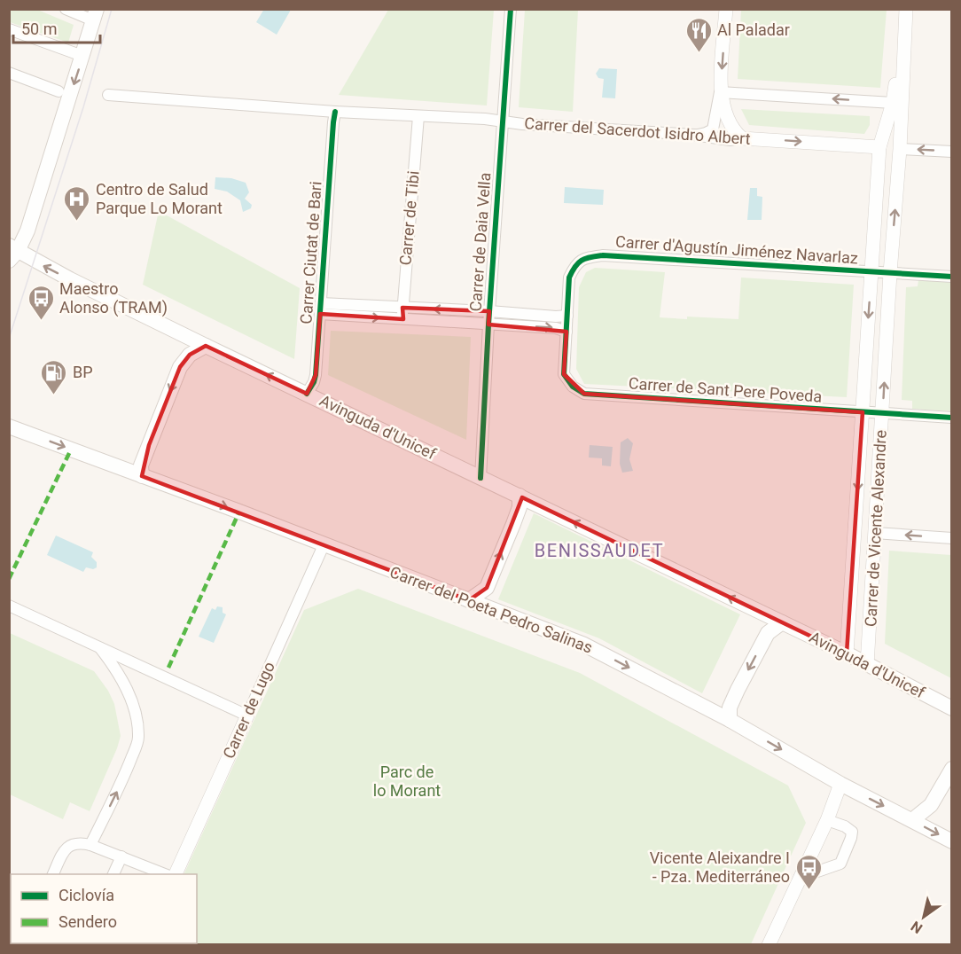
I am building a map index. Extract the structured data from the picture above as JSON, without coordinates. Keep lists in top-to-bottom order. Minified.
{"streets":{"main road":["Avinguda d'Unicef","Carrer del Poeta Pedro Salinas"],"street":["Carrer del Sacerdot Isidro Albert","Carrer de Tibi","Carrer de Daia Vella","Carrer d'Agustín Jiménez Navarlaz","Carrer Ciutat de Bari","Carrer de Sant Pere Poveda","Carrer de Vicente Alexandre","Carrer de Lugo"]},"crossings":[["Carrer del Sacerdot Isidro Albert","Carrer de Tibi"],["Carrer del Sacerdot Isidro Albert","Carrer de Daia Vella"],["Carrer del Sacerdot Isidro Albert","Carrer Ciutat de Bari"],["Carrer del Sacerdot Isidro Albert","Carrer de Vicente Alexandre"],["Carrer de Daia Vella","Avinguda d'Unicef"],["Carrer d'Agustín Jiménez Navarlaz","Carrer de Sant Pere Poveda"],["Carrer d'Agustín Jiménez Navarlaz","Carrer de Vicente Alexandre"],["Carrer Ciutat de Bari","Avinguda d'Unicef"],["Carrer de Sant Pere Poveda","Carrer de Vicente Alexandre"],["Avinguda d'Unicef","Carrer de Vicente Alexandre"],["Carrer del Poeta Pedro Salinas","Carrer de Lugo"]],"one_way":["Avinguda d'Unicef","Carrer del Poeta Pedro Salinas"],"districts":["BENISSAUDET"],"parks":["Parc de lo Morant"],"places":{"restaurant":["Al Paladar"],"hospital":["Centro de Salud Parque Lo Morant"],"bus stop":["Maestro Alonso (TRAM)","Vicente Aleixandre I - Pza. Mediterráneo"],"fuel station":["BP"]},"legend":["Ciclovía","Sendero"],"scale_bar":"50 m","north":"bottom left"}
